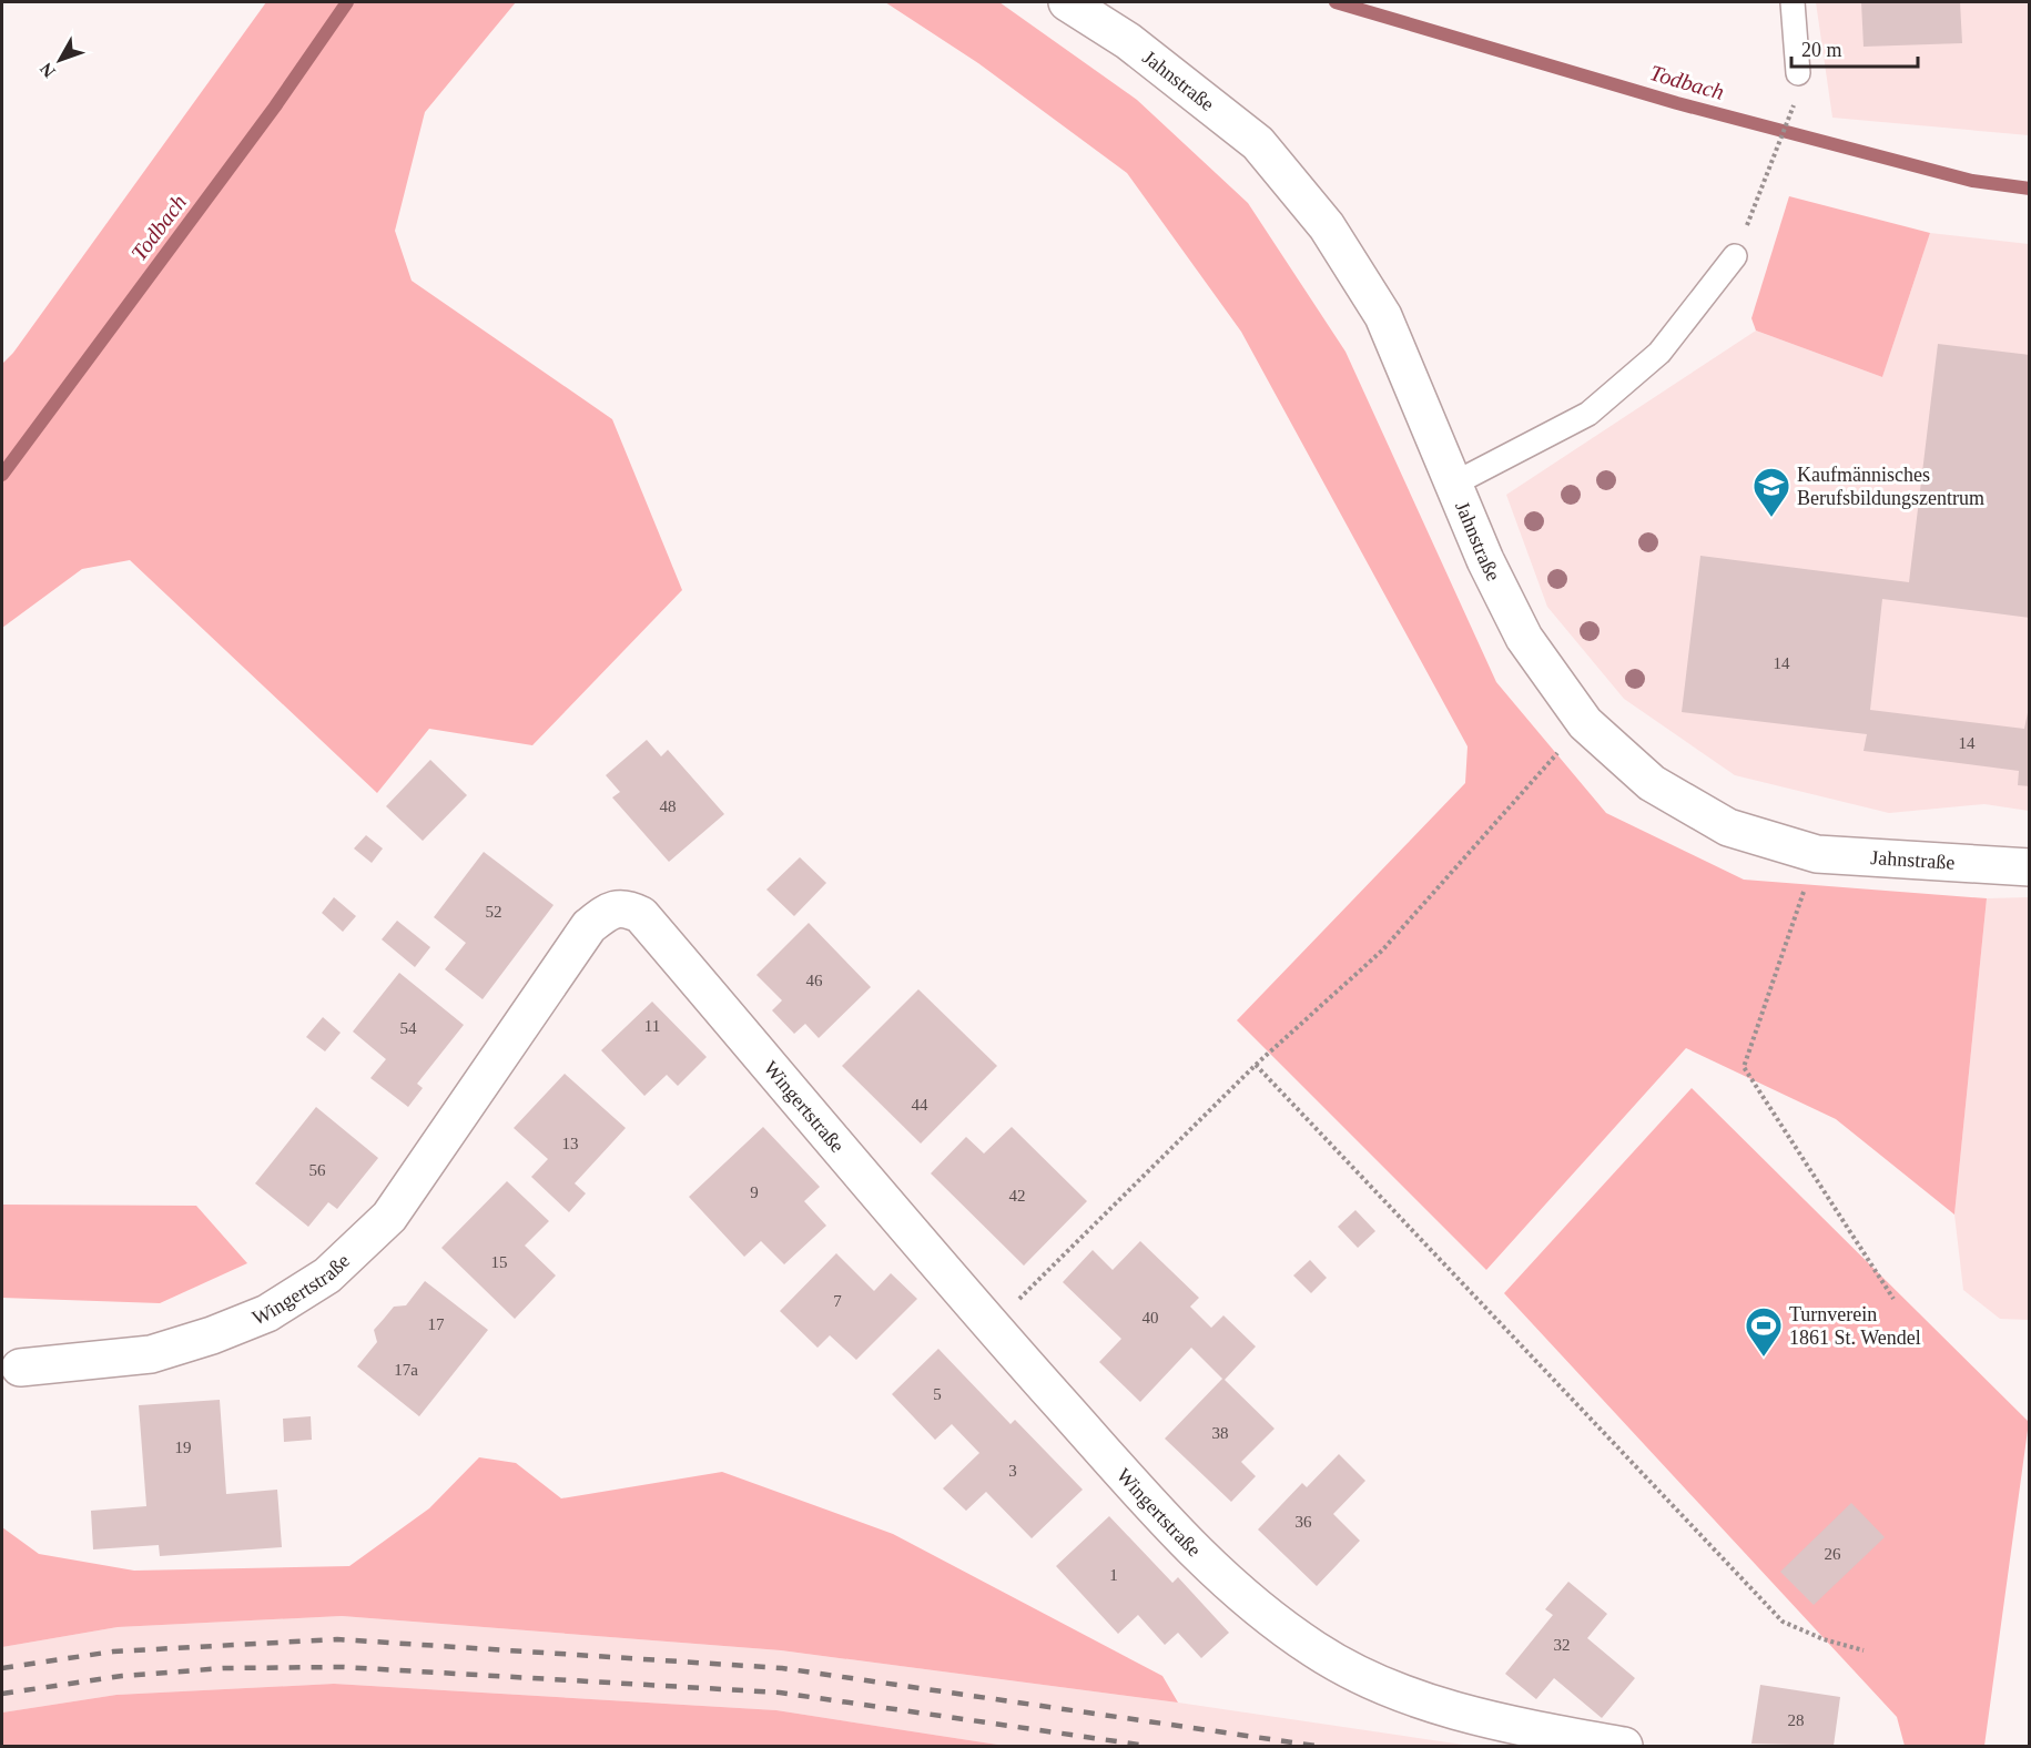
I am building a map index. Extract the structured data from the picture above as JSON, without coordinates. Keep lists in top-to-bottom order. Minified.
{"streets":{"street":["Jahnstraße","Wingertstraße"]},"water":["Todbach"],"places":{"school or university":["Kaufmännisches Berufsbildungszentrum"],"sports":["Turnverein 1861 St. Wendel"]},"house_numbers":["14","14","48","52","46","11","54","44","13","56","9","42","15","7","40","17","17a","5","38","19","3","36","26","1","32","28"],"scale_bar":"20 m","north":"bottom left"}
